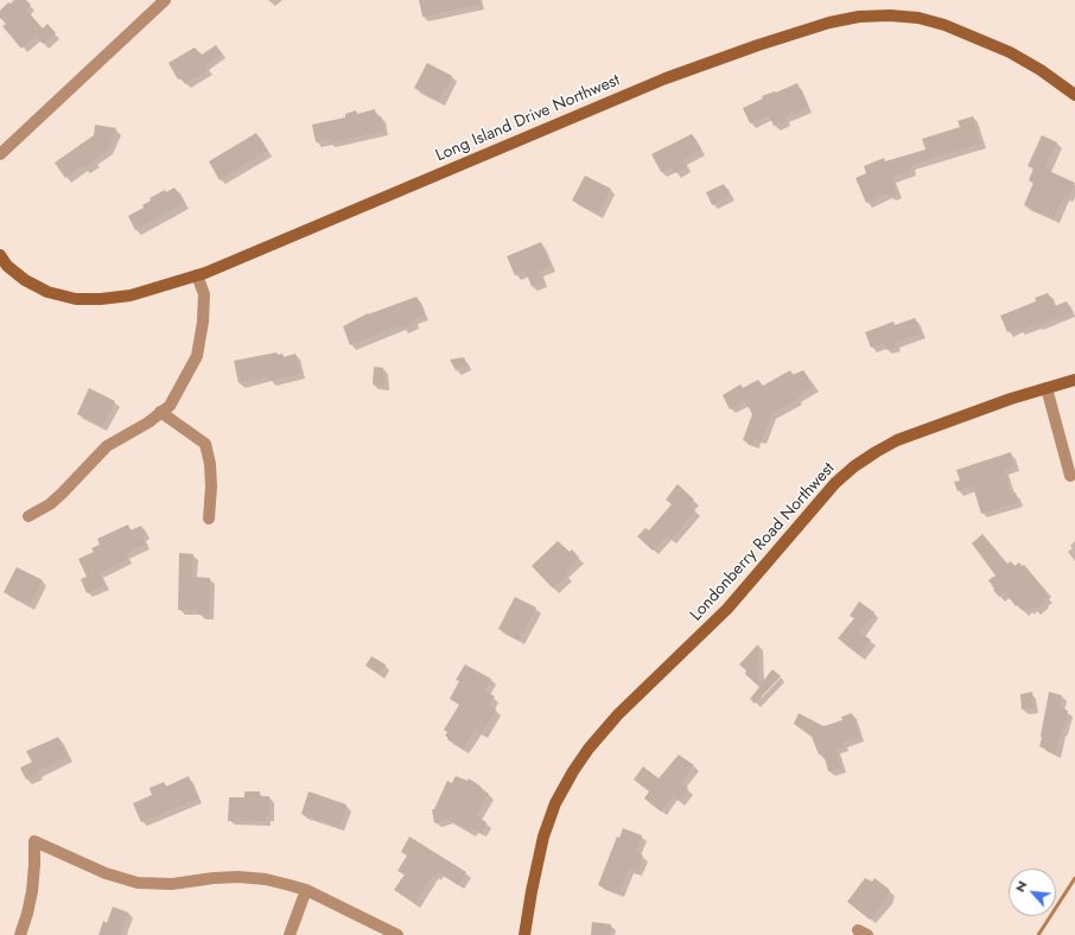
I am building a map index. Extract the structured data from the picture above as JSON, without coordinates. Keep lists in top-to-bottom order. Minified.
{"streets":{"street":["Long Island Drive Northwest","Londonberry Road Northwest"]},"north":"top left"}
